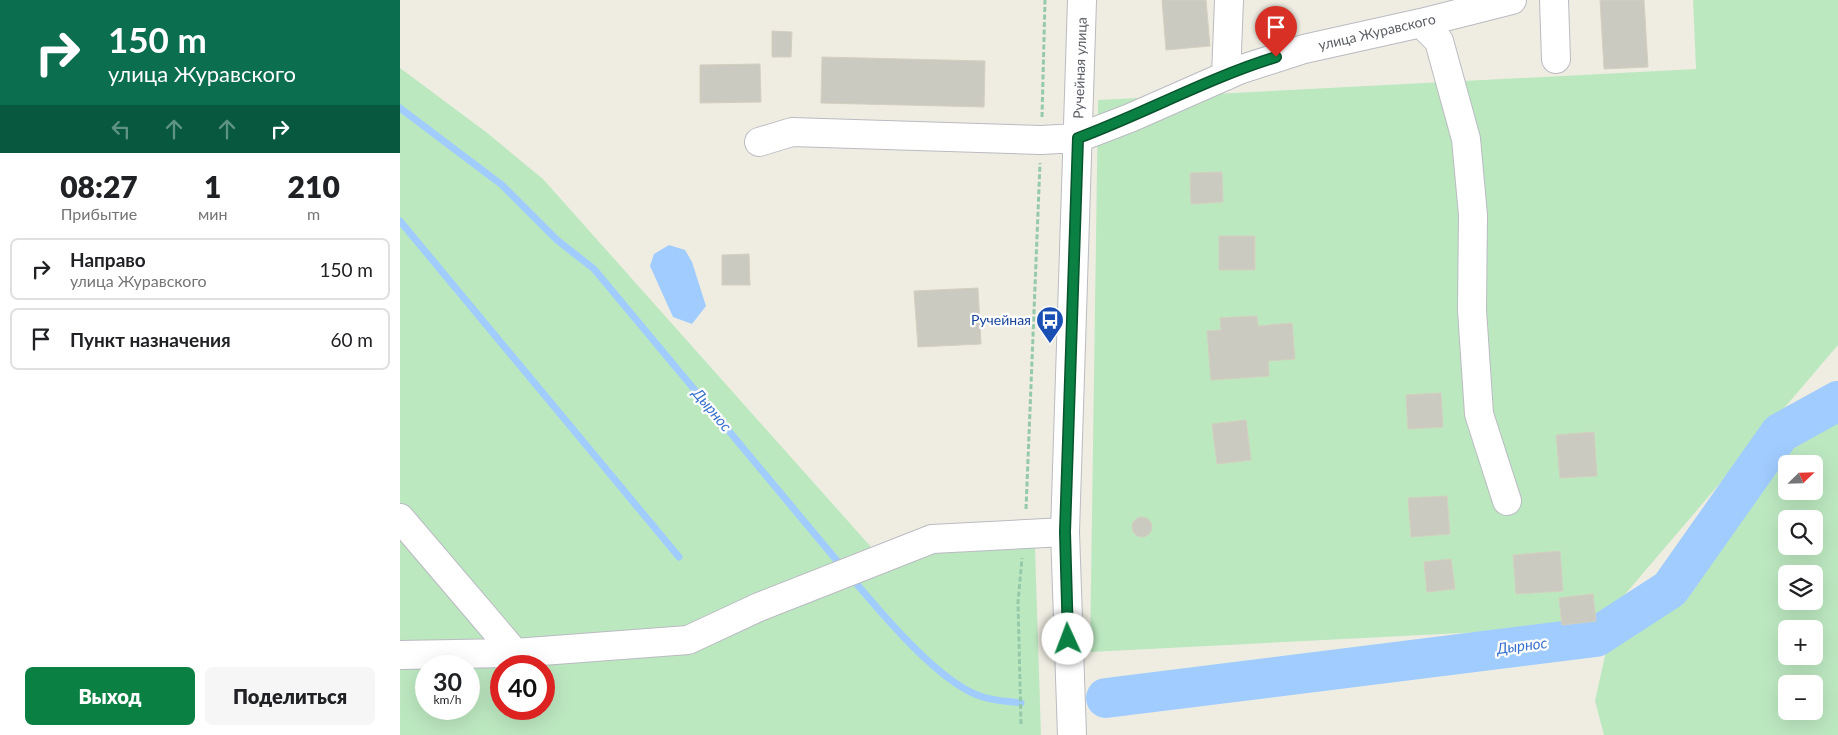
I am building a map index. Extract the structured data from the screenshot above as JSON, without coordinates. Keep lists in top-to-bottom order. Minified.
{"streets":{"street":["улица Журавского","Ручейная улица"]},"crossings":[["улица Журавского","Ручейная улица"]],"water":["Дырнос"],"places":{"bus stop":["Ручейная"]},"north":"top right","page":{"turn":["150 m","улица Журавского"],"eta":["08:27","Прибытие","1","мин","210","m"],"list":[{"name":"Направо","note":"улица Журавского","value":"150 m"},{"name":"Пункт назначения","value":"60 m"}],"map_buttons":["+","−"],"speed":"30 km/h","limit":"40","buttons":["Выход","Поделиться"]}}
